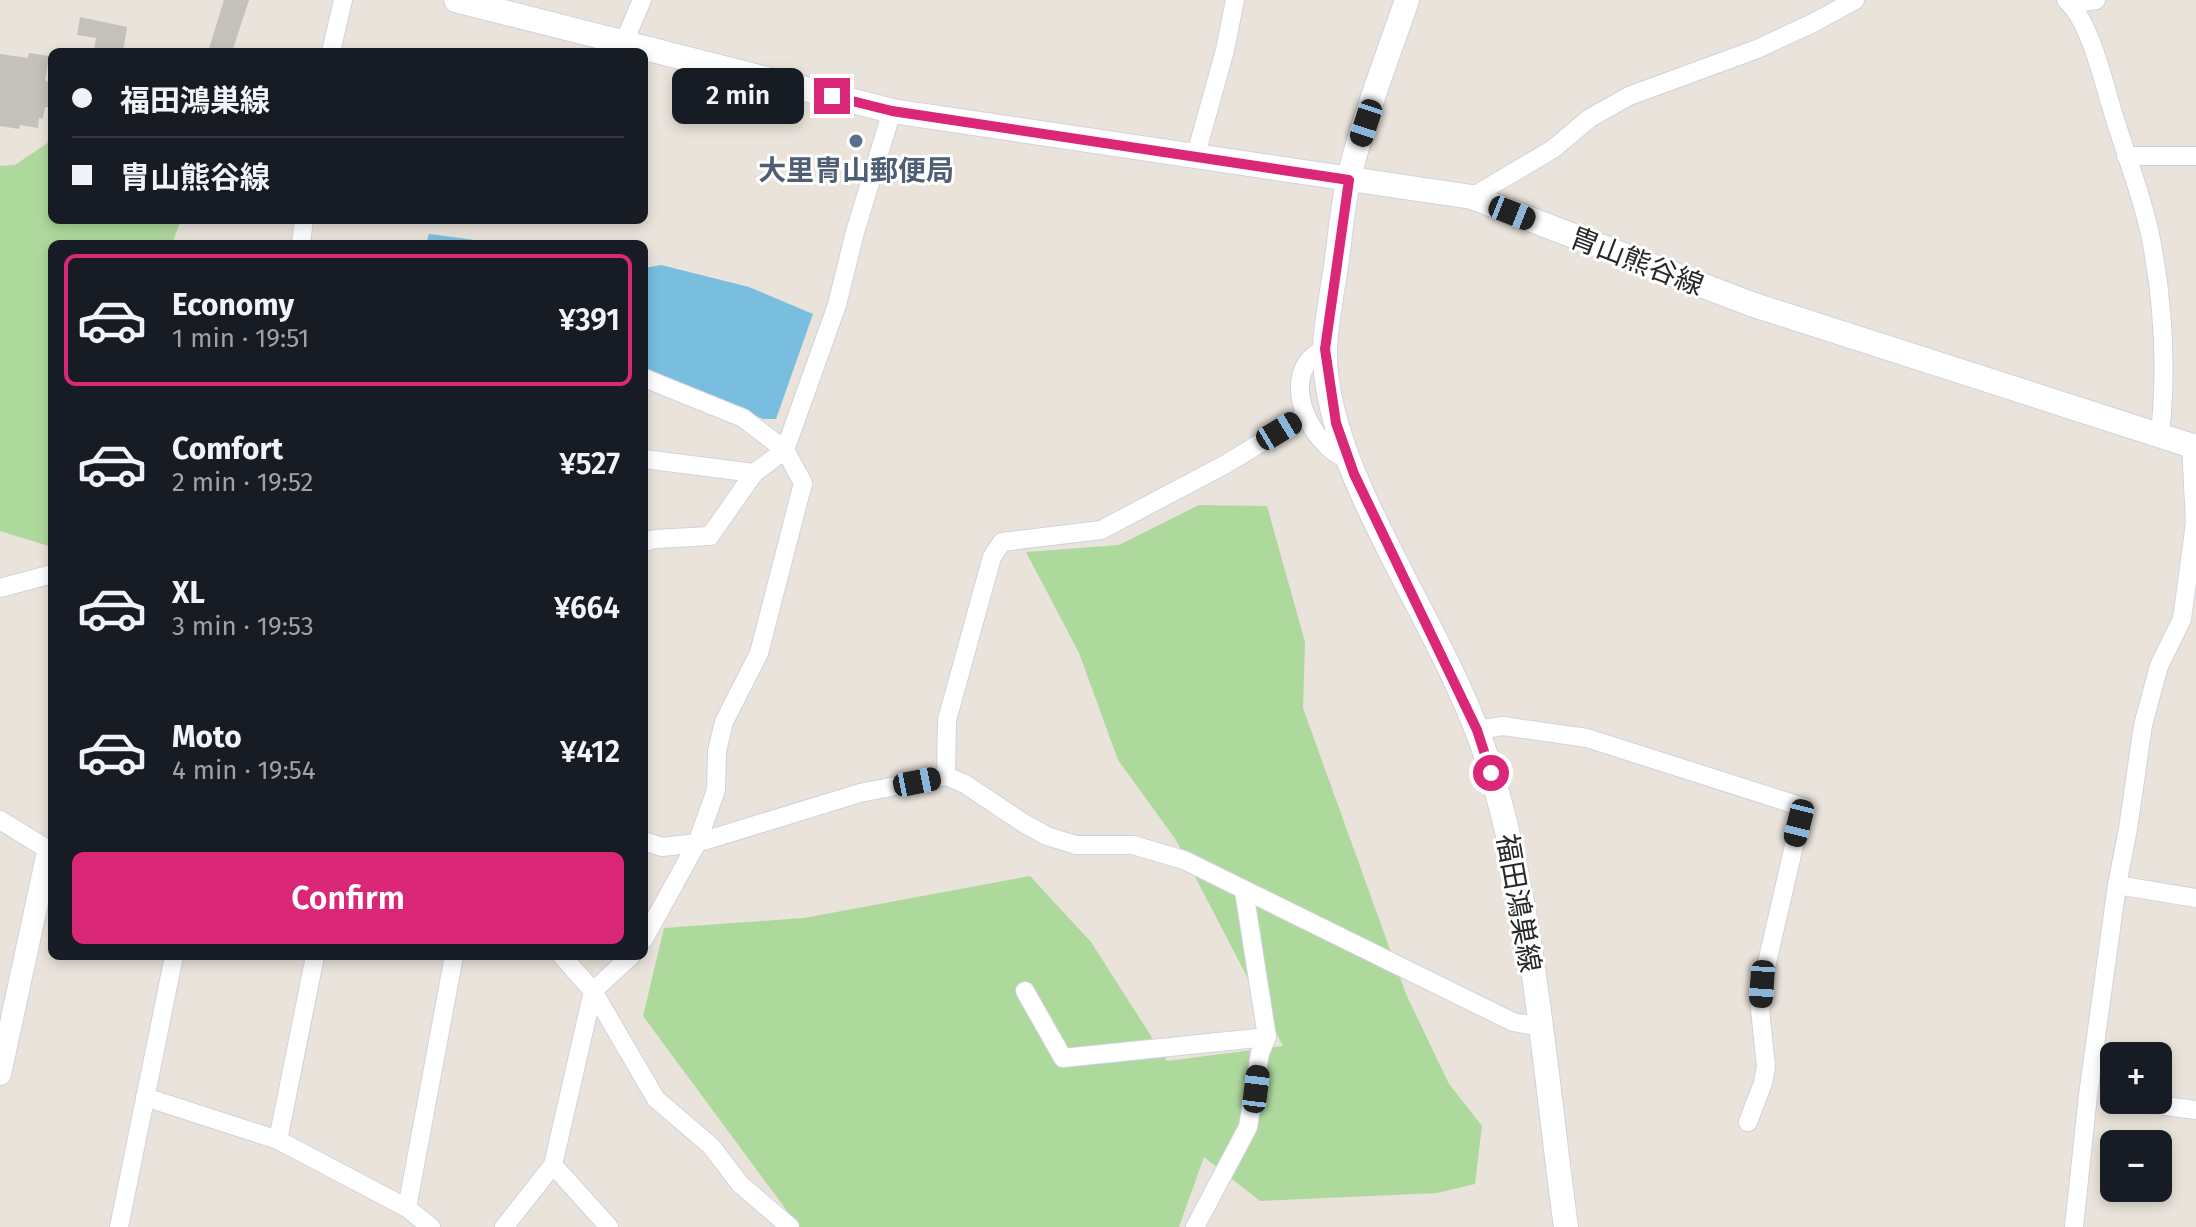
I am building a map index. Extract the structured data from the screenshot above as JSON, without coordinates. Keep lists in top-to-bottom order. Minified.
{"streets":{"main road":["胄山熊谷線","福田鴻巣線"]},"crossings":[["胄山熊谷線","福田鴻巣線"]],"places":["大里冑山郵便局"],"page":{"banner":["福田鴻巣線","胄山熊谷線"],"bubble":"2 min","list":[{"name":"Economy","note":"1 min · 19:51","value":"¥391"},{"name":"Comfort","note":"2 min · 19:52","value":"¥527"},{"name":"XL","note":"3 min · 19:53","value":"¥664"},{"name":"Moto","note":"4 min · 19:54","value":"¥412"}],"buttons":"Confirm","map_buttons":["+","−"]}}
